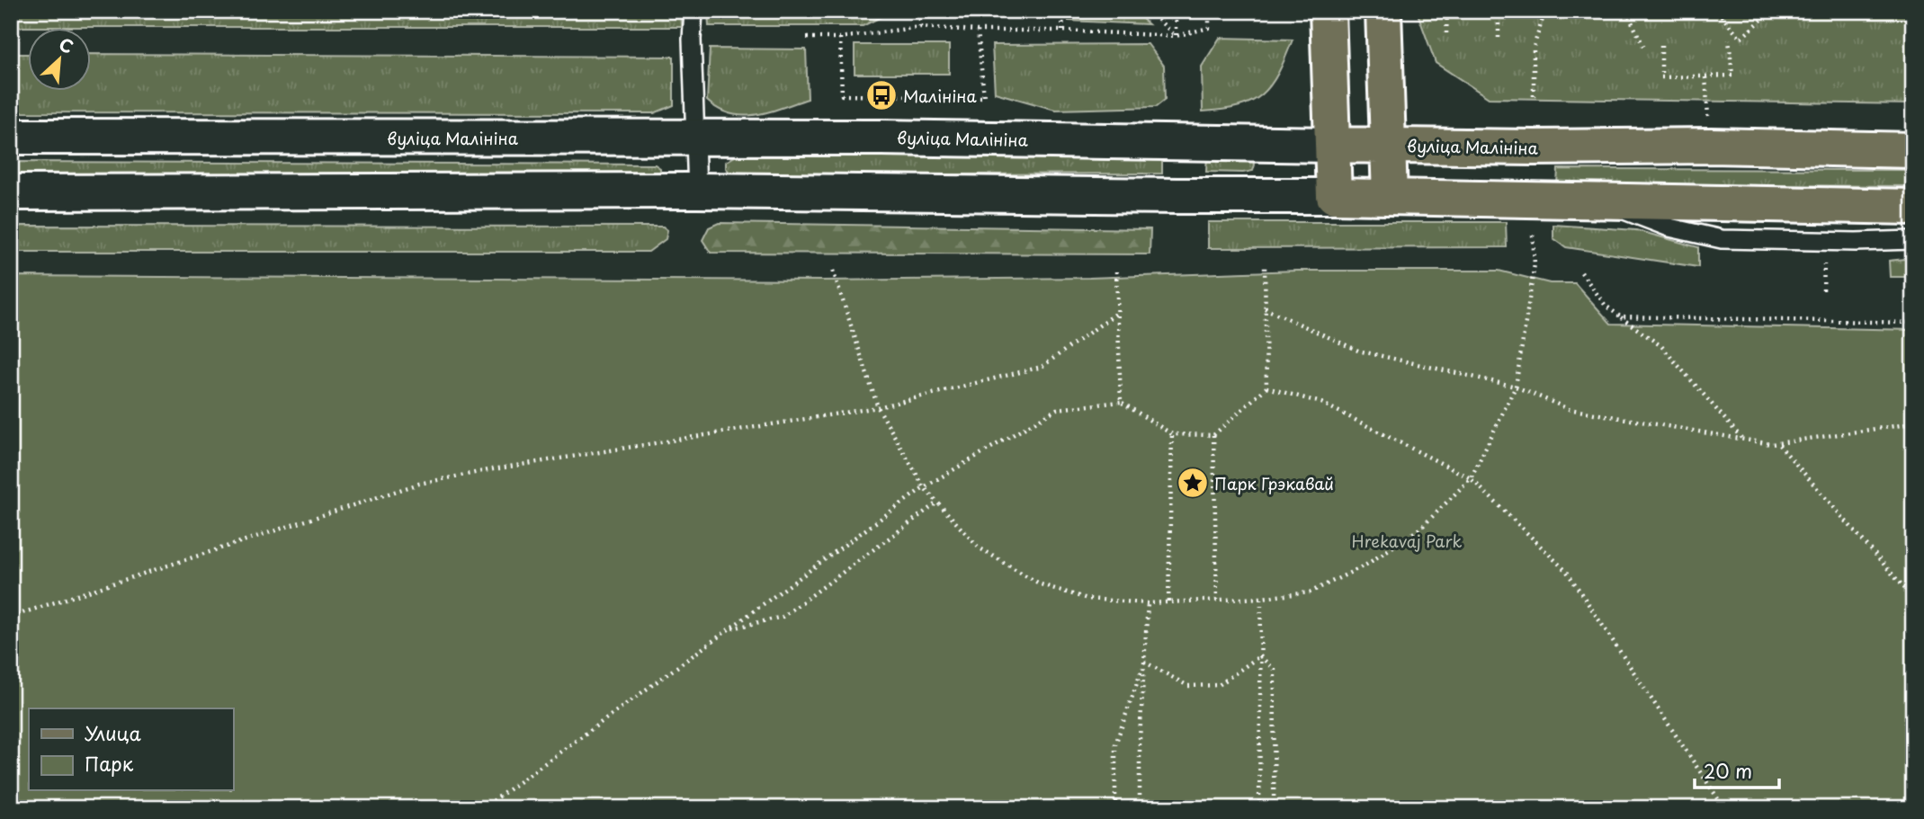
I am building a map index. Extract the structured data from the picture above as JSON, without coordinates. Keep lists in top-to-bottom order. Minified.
{"streets":{"main road":["вуліца Малініна"]},"parks":["Hrekavaj Park"],"places":{"bus stop":["Малініна"],"place":["Парк Грэкавай"]},"legend":["Улица","Парк"],"scale_bar":"20 m","north":"top right"}
